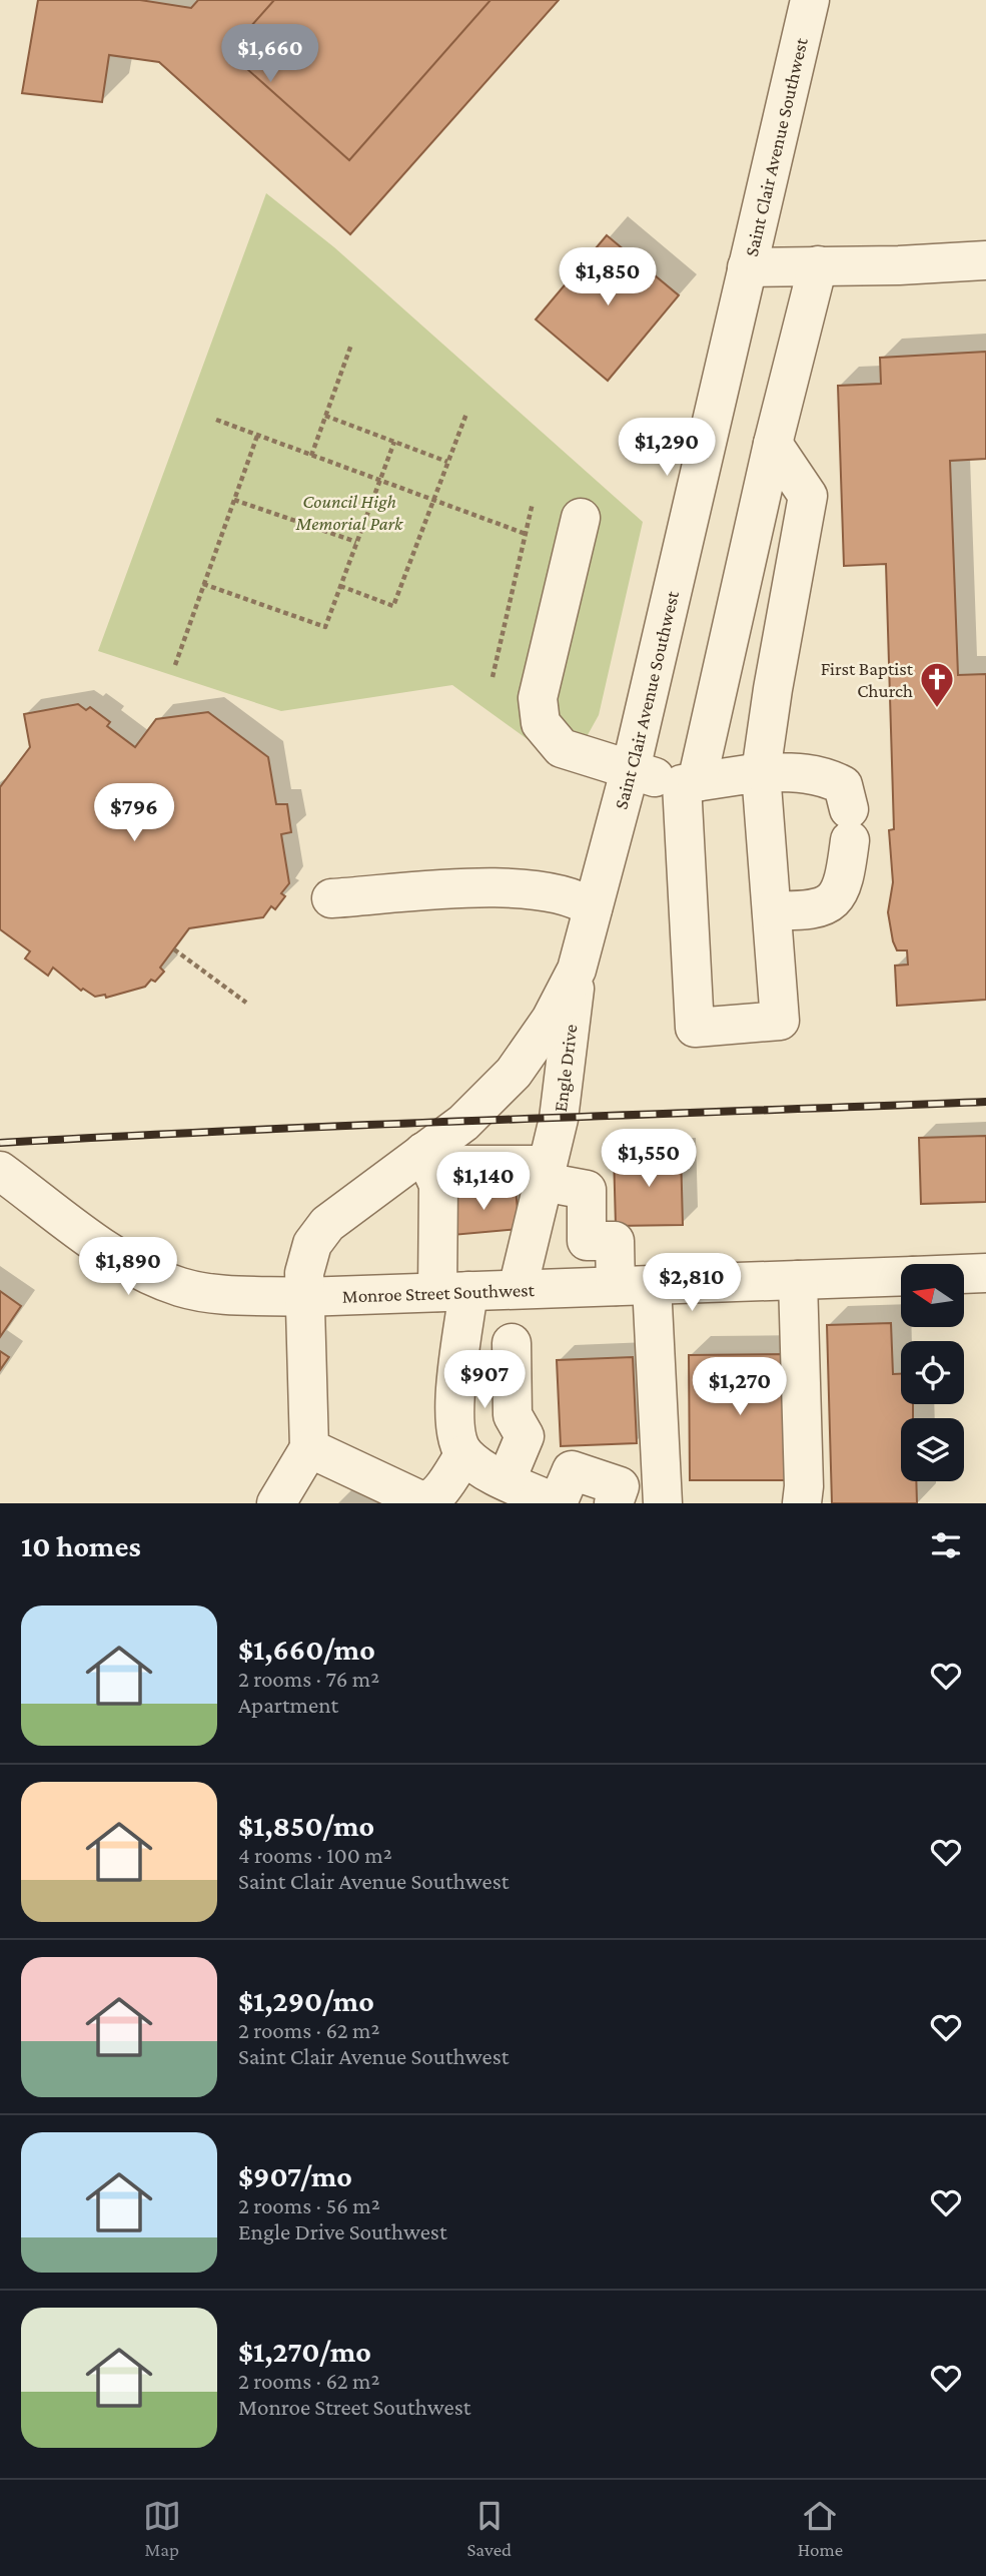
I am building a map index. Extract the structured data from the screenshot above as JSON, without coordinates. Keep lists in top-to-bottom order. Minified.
{"streets":{"street":["Saint Clair Avenue Southwest","Engle Drive","Monroe Street Southwest"]},"crossings":[["Saint Clair Avenue Southwest","Engle Drive"],["Saint Clair Avenue Southwest","Monroe Street Southwest"],["Engle Drive","Monroe Street Southwest"]],"parks":["Council High Memorial Park"],"places":{"church":["First Baptist Church"]},"north":"left","page":{"price":["$1,660","$1,850","$1,290","$796","$1,550","$1,140","$1,890","$2,810","$907","$1,270"],"heading":"10 homes","list":[{"name":"$1,660/mo","note":"2 rooms · 76 m² · Apartment"},{"name":"$1,850/mo","note":"4 rooms · 100 m² · Saint Clair Avenue Southwest"},{"name":"$1,290/mo","note":"2 rooms · 62 m² · Saint Clair Avenue Southwest"},{"name":"$907/mo","note":"2 rooms · 56 m² · Engle Drive Southwest"},{"name":"$1,270/mo","note":"2 rooms · 62 m² · Monroe Street Southwest"}],"tabs":["Map","Saved","Home"]}}
